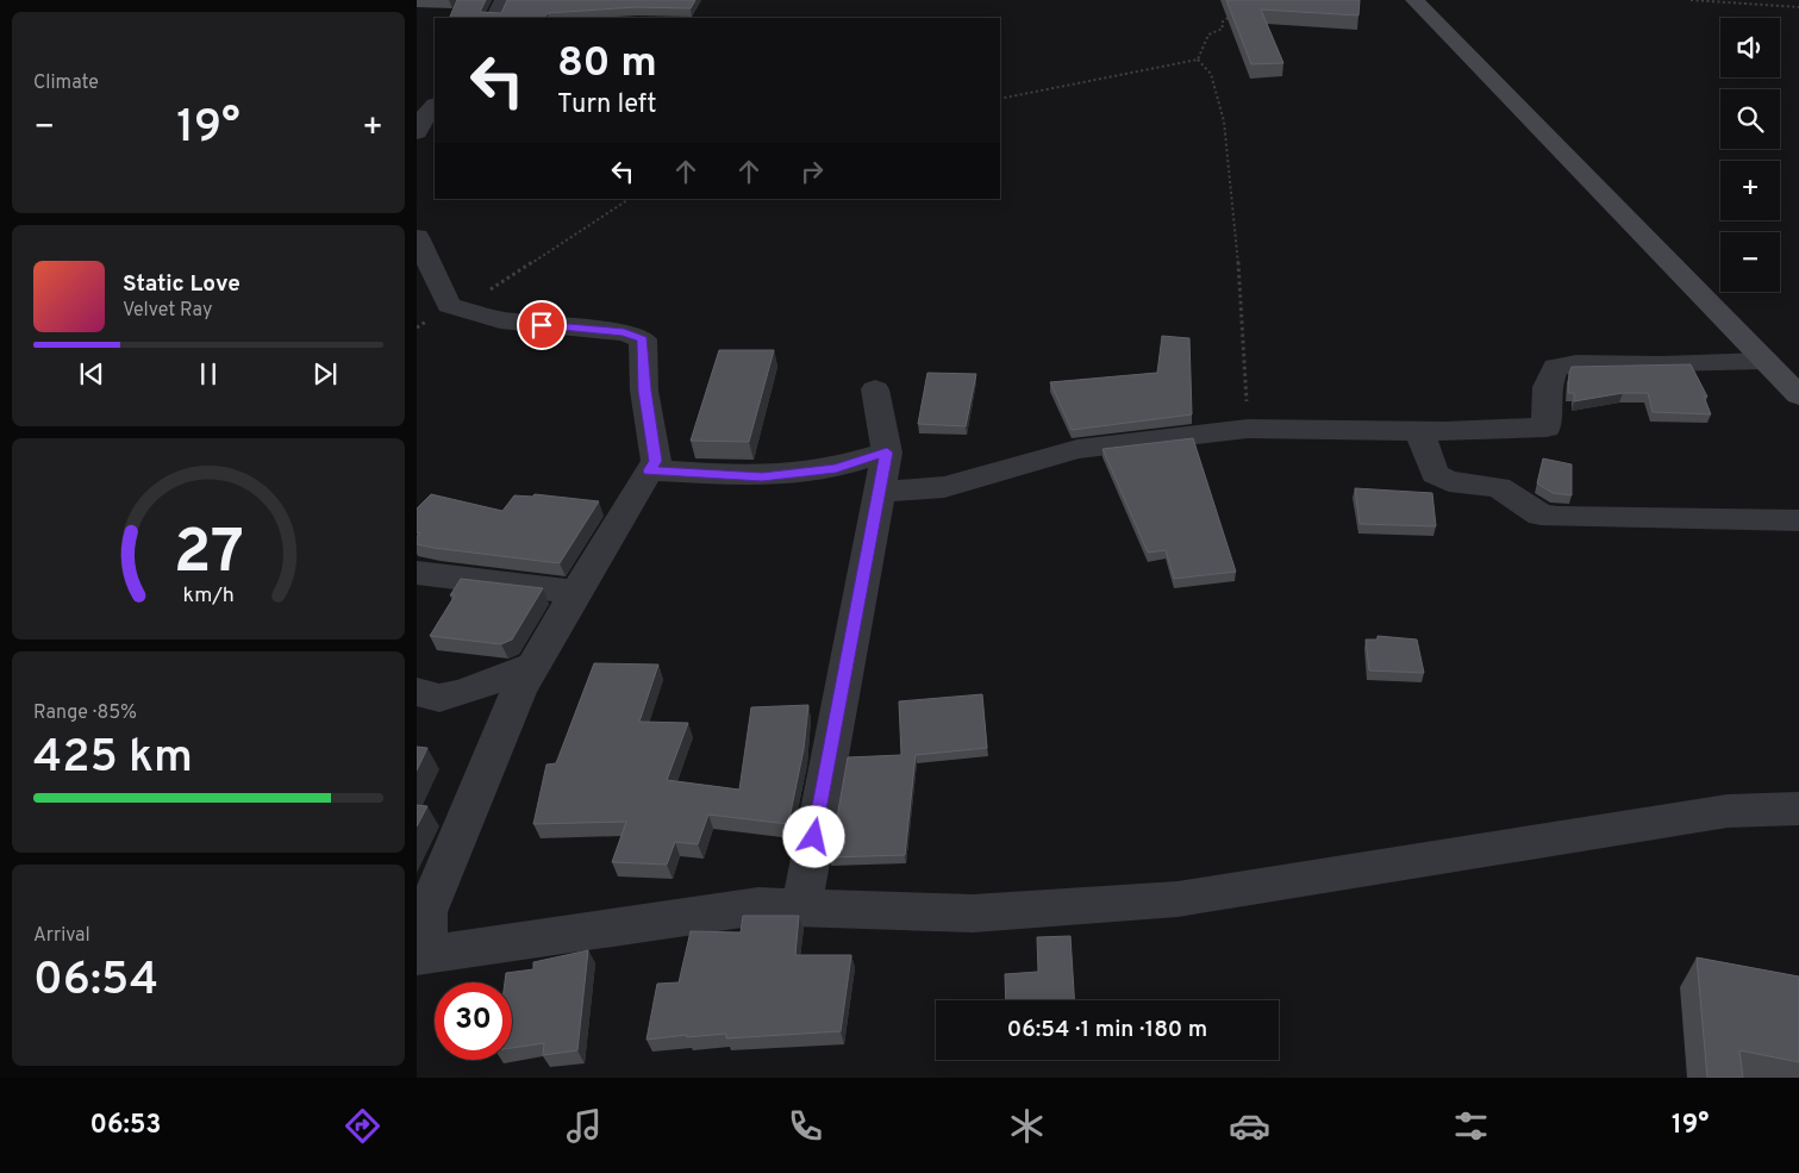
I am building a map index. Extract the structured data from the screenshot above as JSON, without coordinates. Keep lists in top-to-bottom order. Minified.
{"page":{"tile":["Climate",["Range · 85%","425 km"],["Arrival","06:54"]],"map_buttons":["+","−"],"turn":["80 m","Turn left"],"heat":["−","19°","+"],"song":["Static Love","Velvet Ray"],"limit":"30","trip":"06:54 · 1 min · 180 m","tabs":["06:53","19°"],"gauge":["27","km/h"]}}
